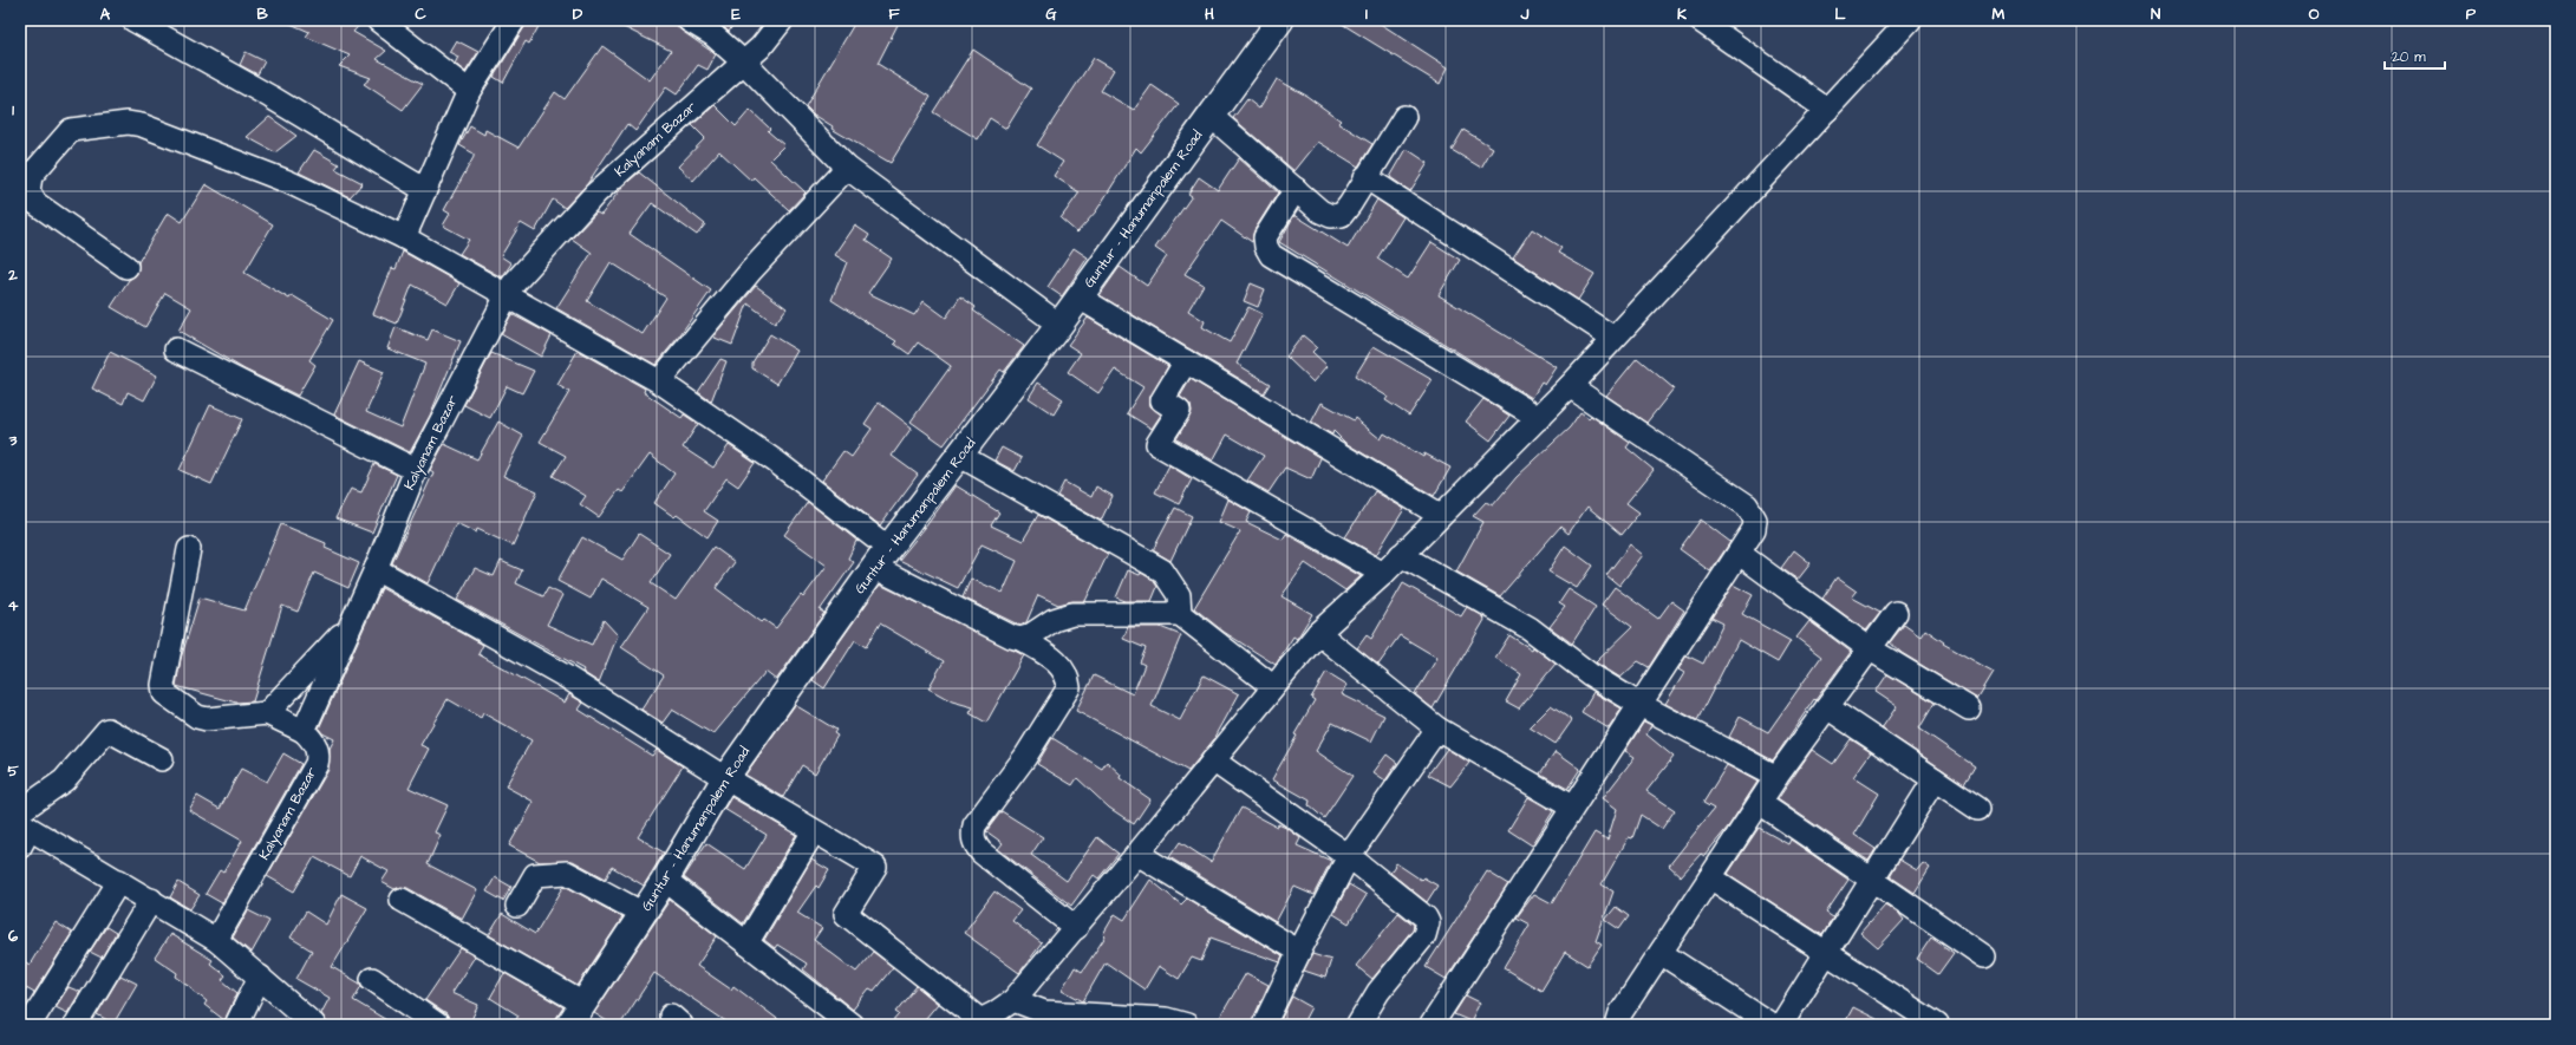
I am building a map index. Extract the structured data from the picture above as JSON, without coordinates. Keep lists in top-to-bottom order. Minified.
{"streets":{"main road":["Guntur - Hanumanpalem Road"],"street":["Kalyanam Bazar"]},"scale_bar":"20 m","grid":{"columns":["A","B","C","D","E","F","G","H","I","J","K","L","M","N","O","P"],"rows":["1","2","3","4","5","6"]}}
